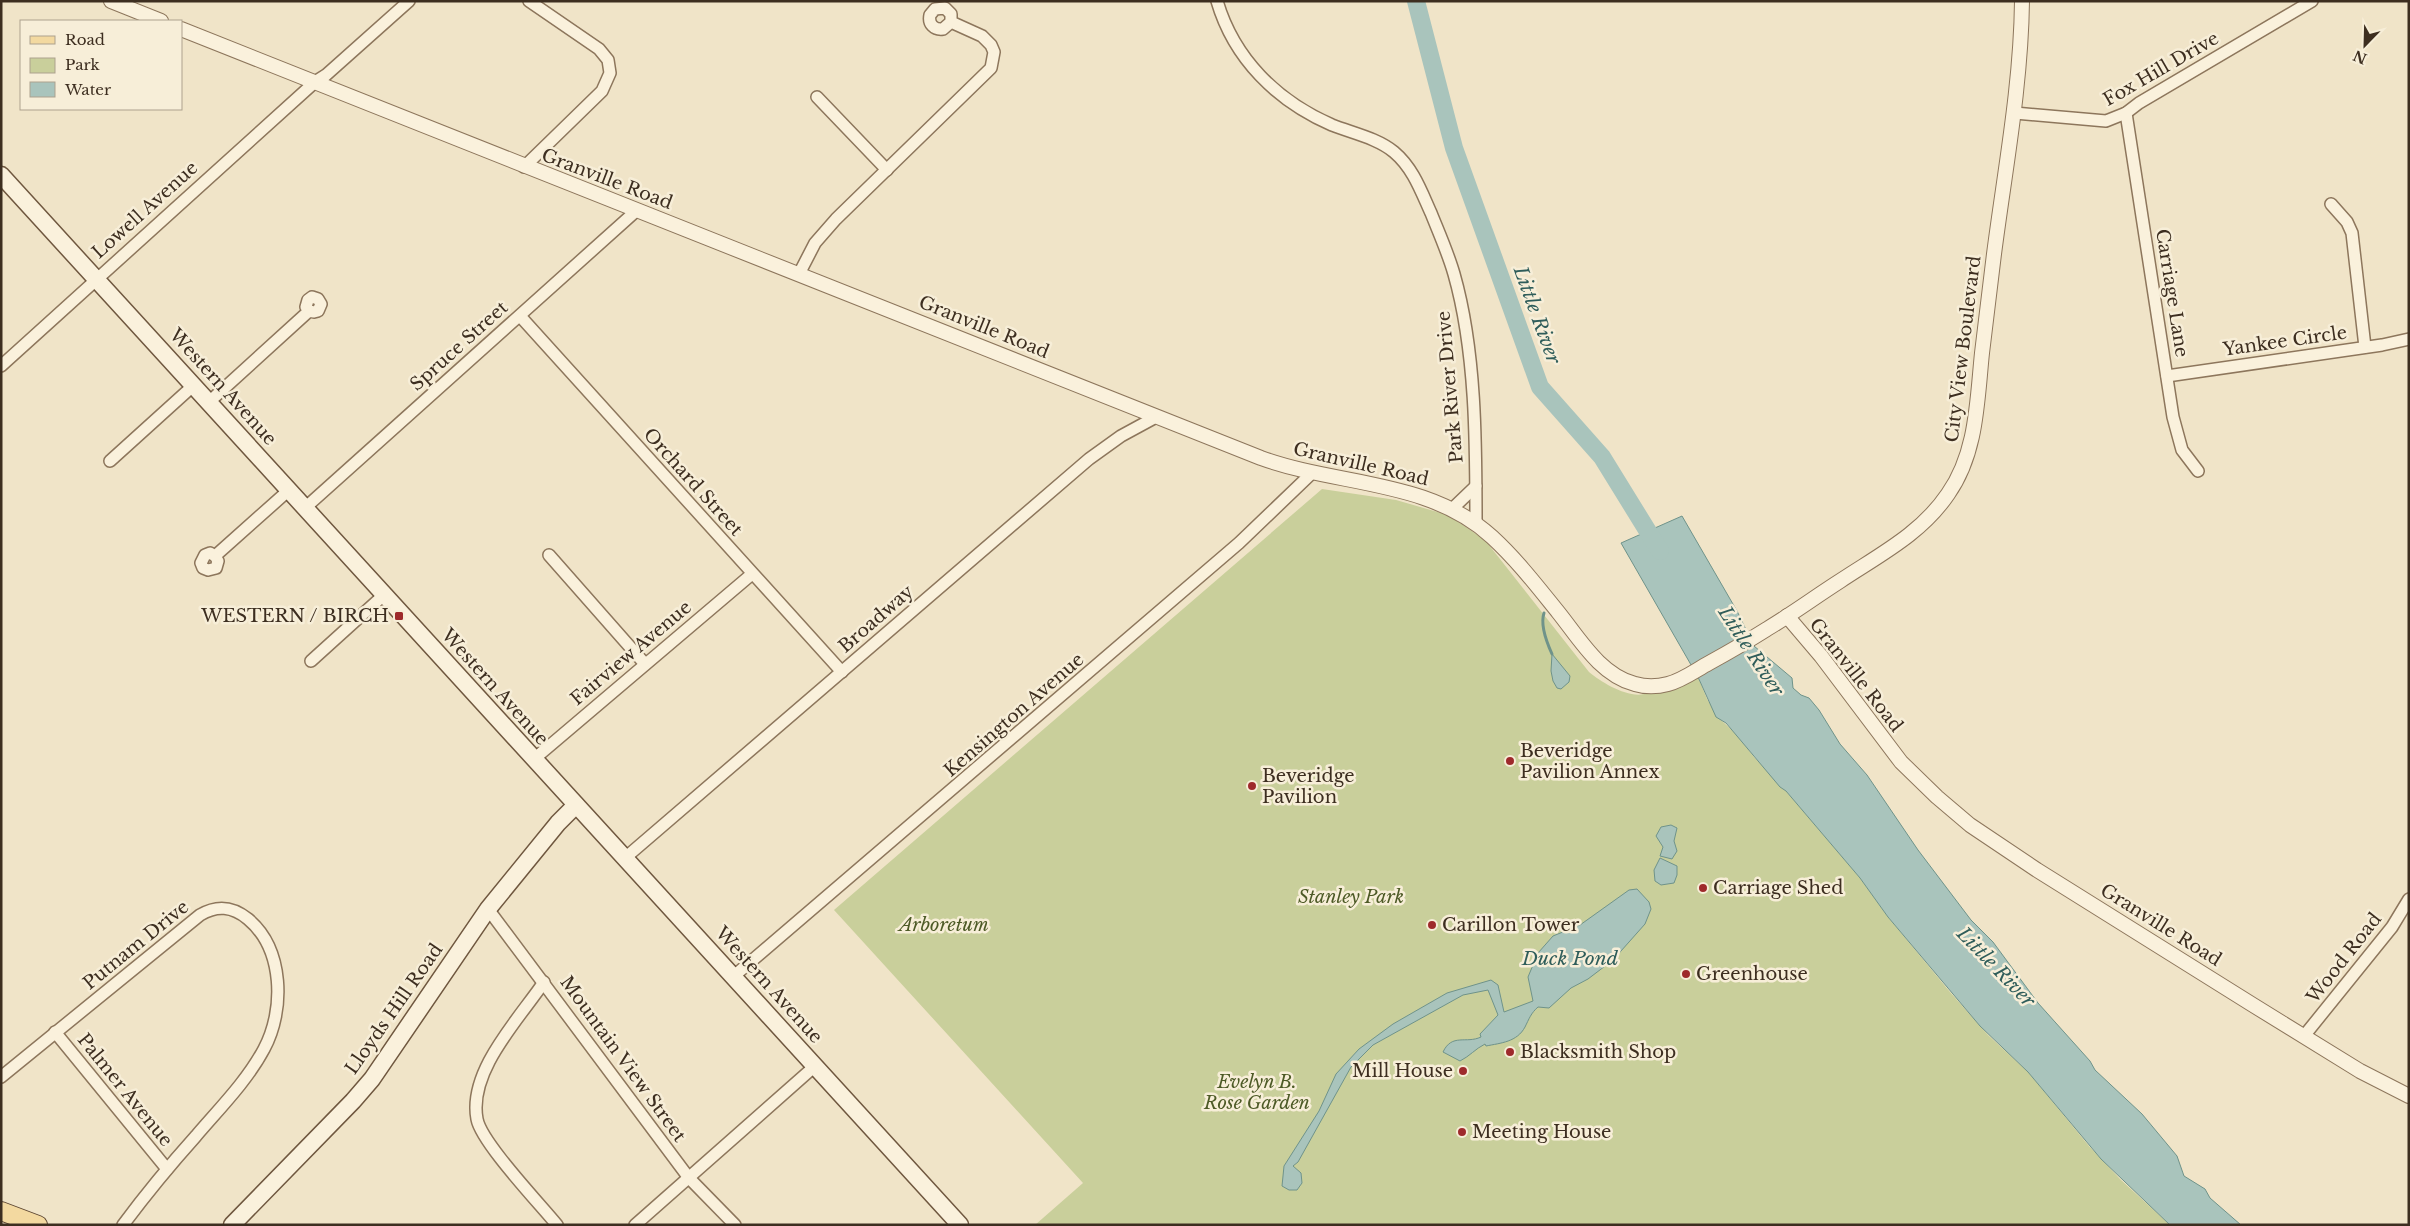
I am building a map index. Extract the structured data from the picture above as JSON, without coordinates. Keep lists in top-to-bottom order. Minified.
{"streets":{"main road":["Western Avenue","Lloyds Hill Road"],"street":["Fox Hill Drive","Granville Road","Lowell Avenue","Carriage Lane","Yankee Circle","Spruce Street","City View Boulevard","Park River Drive","Orchard Street","Broadway","Fairview Avenue","Kensington Avenue","Putnam Drive","Wood Road","Mountain View Street","Palmer Avenue"]},"crossings":[["Fox Hill Drive","Carriage Lane"],["Fox Hill Drive","City View Boulevard"],["Granville Road","Lowell Avenue"],["Granville Road","Spruce Street"],["Granville Road","City View Boulevard"],["Granville Road","Park River Drive"],["Granville Road","Broadway"],["Granville Road","Kensington Avenue"],["Granville Road","Wood Road"],["Lowell Avenue","Western Avenue"],["Carriage Lane","Yankee Circle"],["Spruce Street","Western Avenue"],["Spruce Street","Orchard Street"],["Western Avenue","Broadway"],["Western Avenue","Fairview Avenue"],["Western Avenue","Kensington Avenue"],["Western Avenue","Lloyds Hill Road"],["Orchard Street","Broadway"],["Orchard Street","Fairview Avenue"],["Putnam Drive","Palmer Avenue"],["Lloyds Hill Road","Mountain View Street"]],"water":["Little River","Duck Pond"],"parks":["Stanley Park","Arboretum","Evelyn B. Rose Garden"],"places":{"transit":["WESTERN / BIRCH"],"other":["Beveridge Pavilion Annex","Beveridge Pavilion","Carriage Shed","Carillon Tower","Greenhouse","Blacksmith Shop","Mill House","Meeting House"]},"legend":["Road","Park","Water"],"north":"bottom left"}
